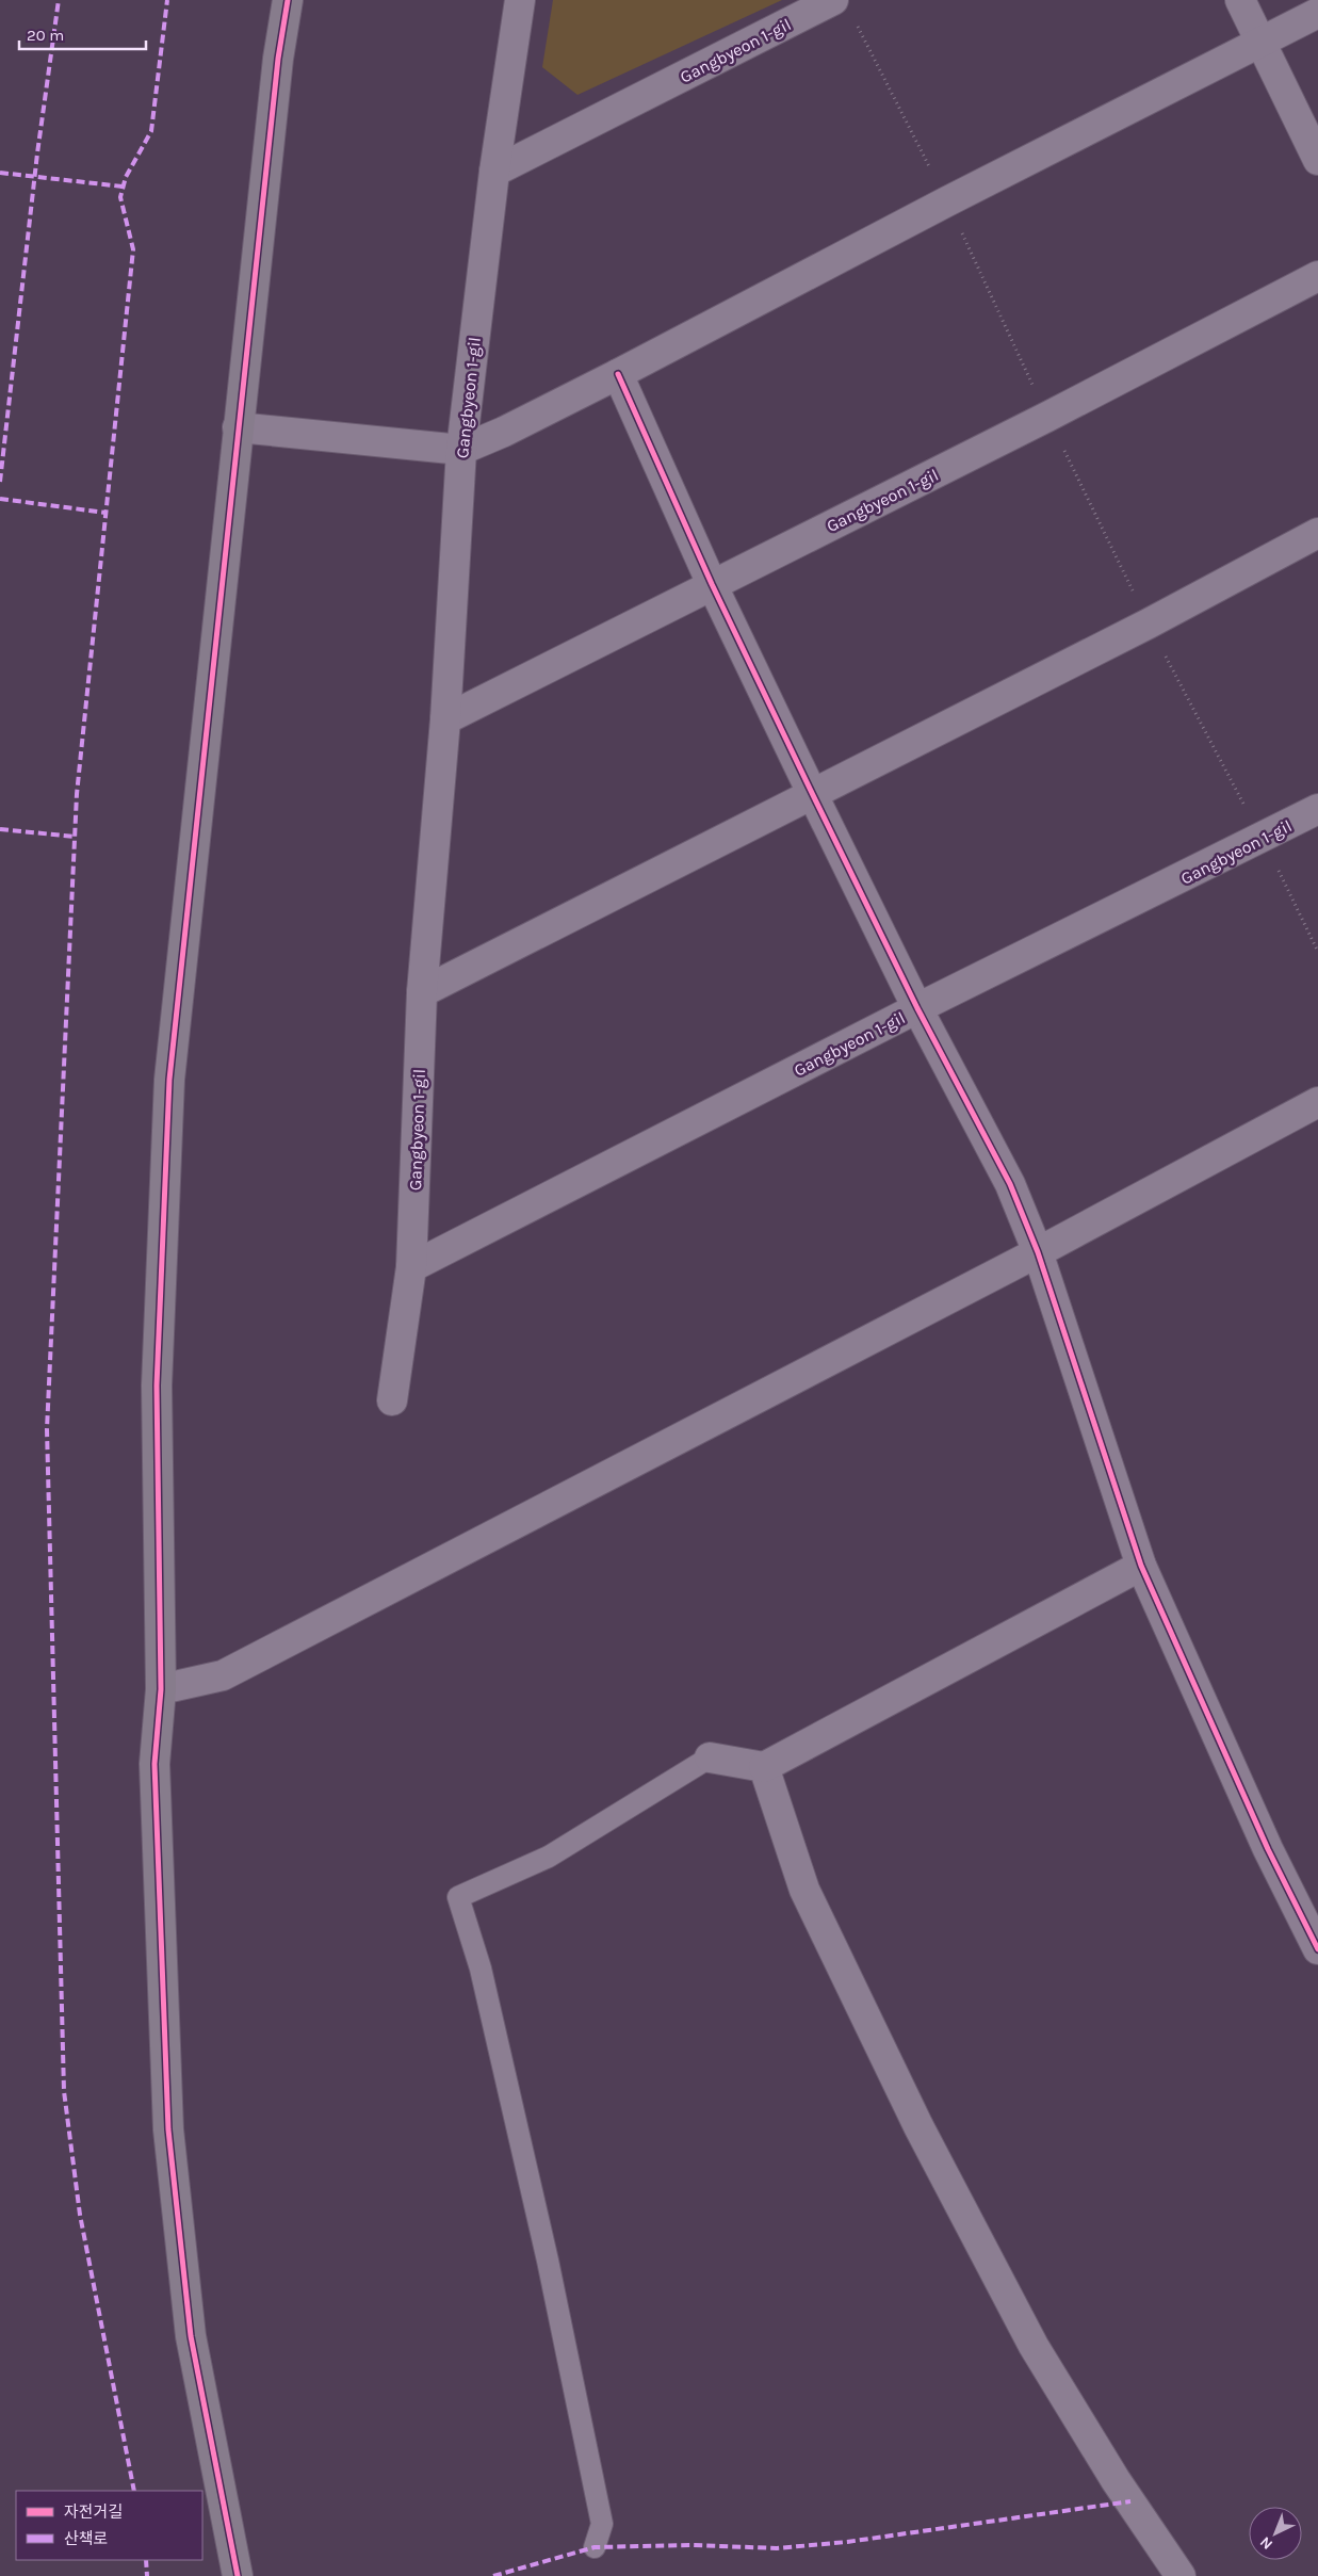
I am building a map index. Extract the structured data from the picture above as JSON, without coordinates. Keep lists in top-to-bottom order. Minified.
{"streets":{"street":["Gangbyeon 1-gil"]},"legend":["자전거길","산책로"],"scale_bar":"20 m","north":"bottom left"}
